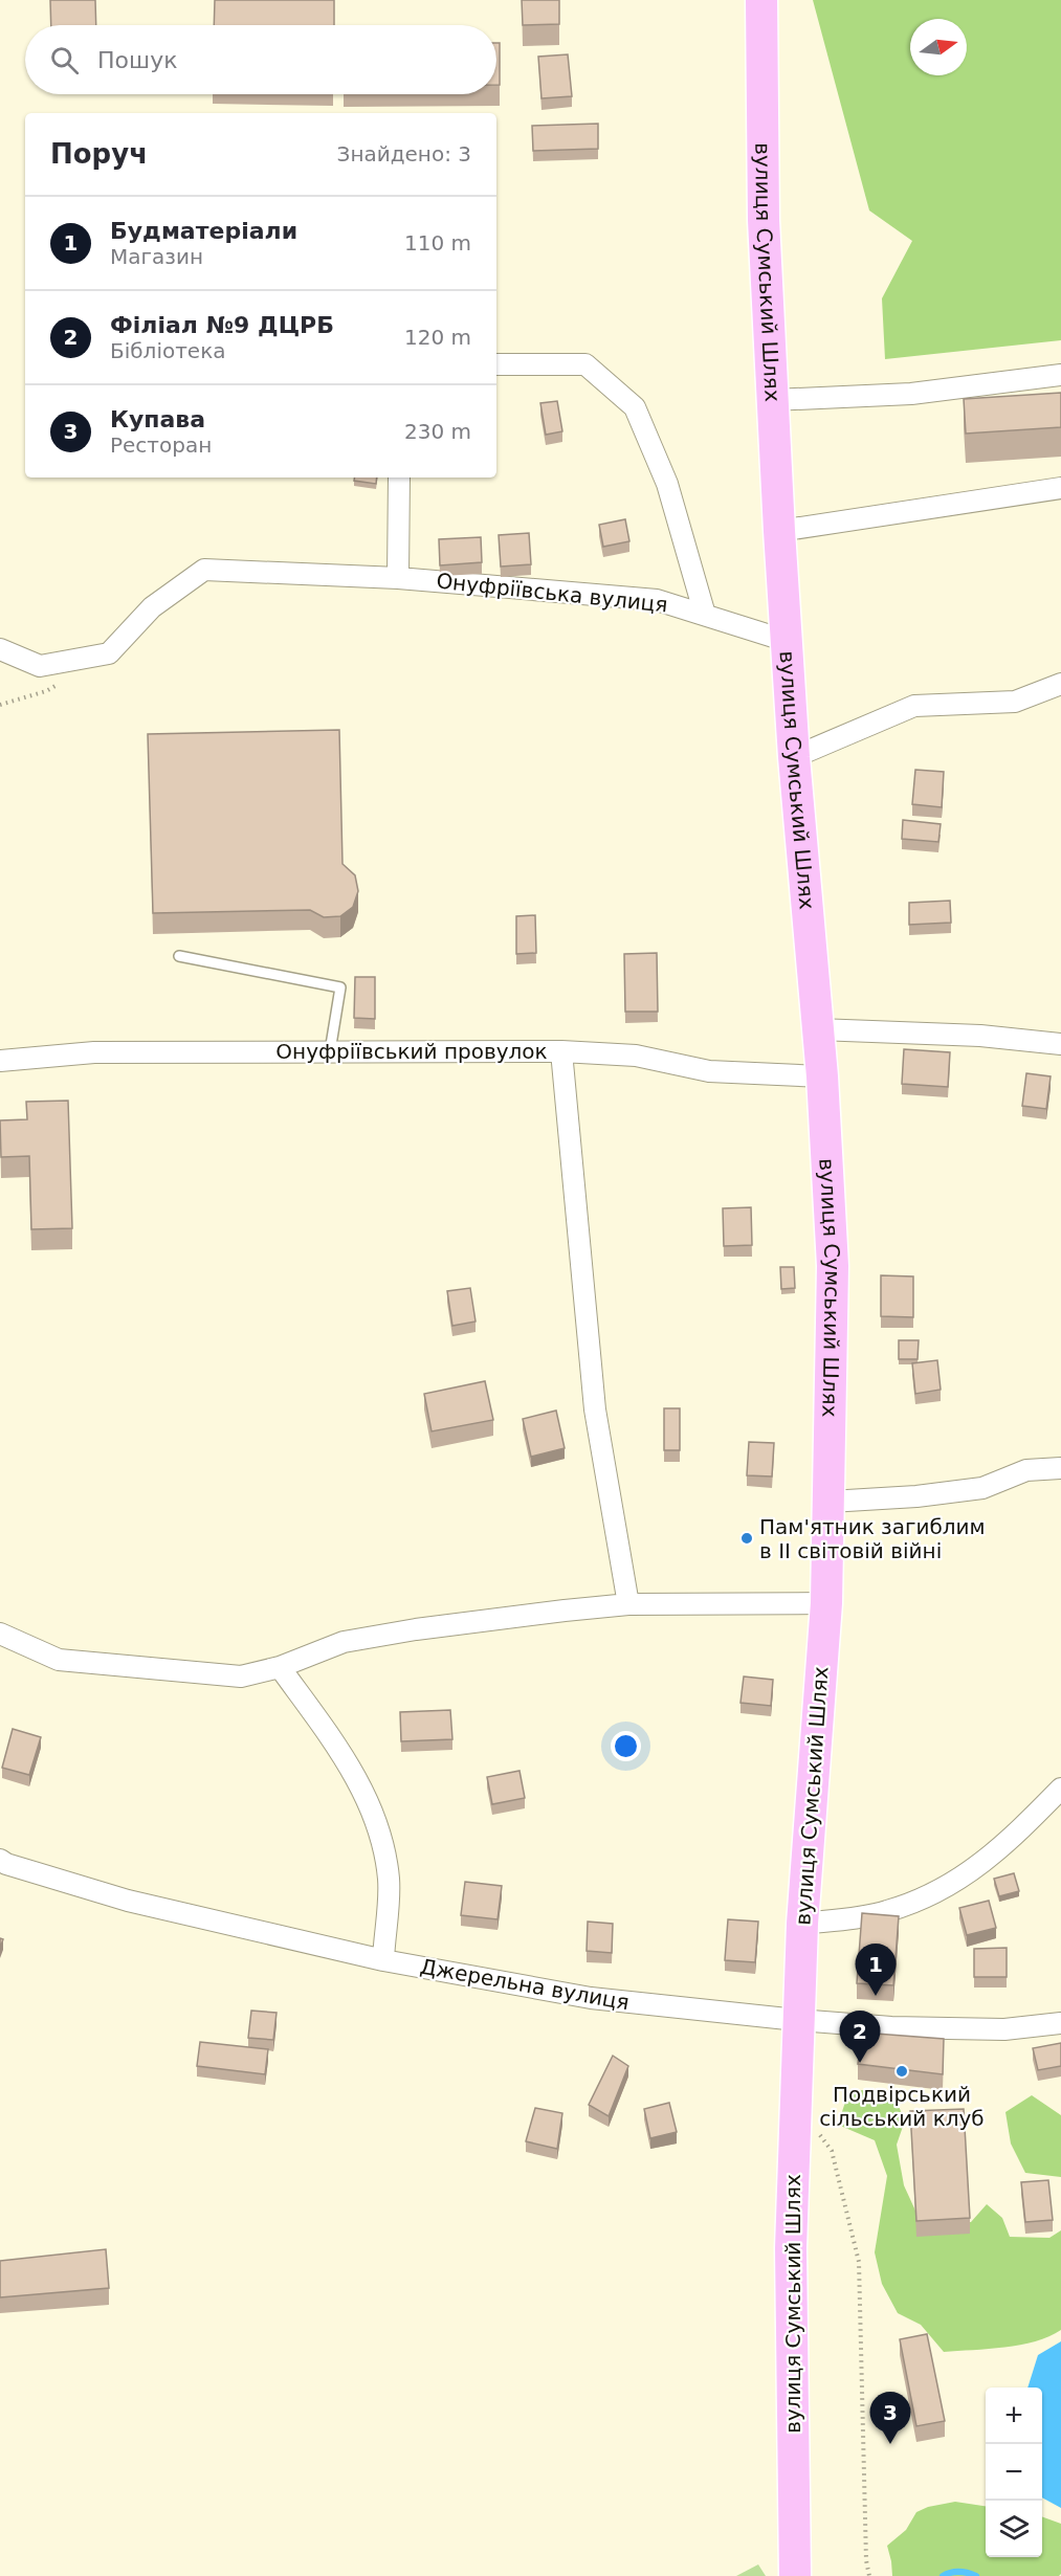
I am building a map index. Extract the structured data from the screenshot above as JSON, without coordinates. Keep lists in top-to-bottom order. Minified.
{"streets":{"main road":["вулиця Сумський Шлях"],"street":["Онуфріївська вулиця","Онуфріївський провулок","Джерельна вулиця"]},"crossings":[["вулиця Сумський Шлях","Онуфріївська вулиця"],["вулиця Сумський Шлях","Онуфріївський провулок"],["вулиця Сумський Шлях","Джерельна вулиця"]],"places":["Пам'ятник загиблим в II світовій війні","Подвірський сільський клуб"],"north":"right","page":{"search":"Пошук","heading":["Поруч","Знайдено: 3"],"list":[{"mark":"1","name":"Будматеріали","note":"Магазин","value":"110 m"},{"mark":"2","name":"Філіал №9 ДЦРБ","note":"Бібліотека","value":"120 m"},{"mark":"3","name":"Купава","note":"Ресторан","value":"230 m"}],"pins":["1","2","3"],"map_buttons":["+","−"]}}
